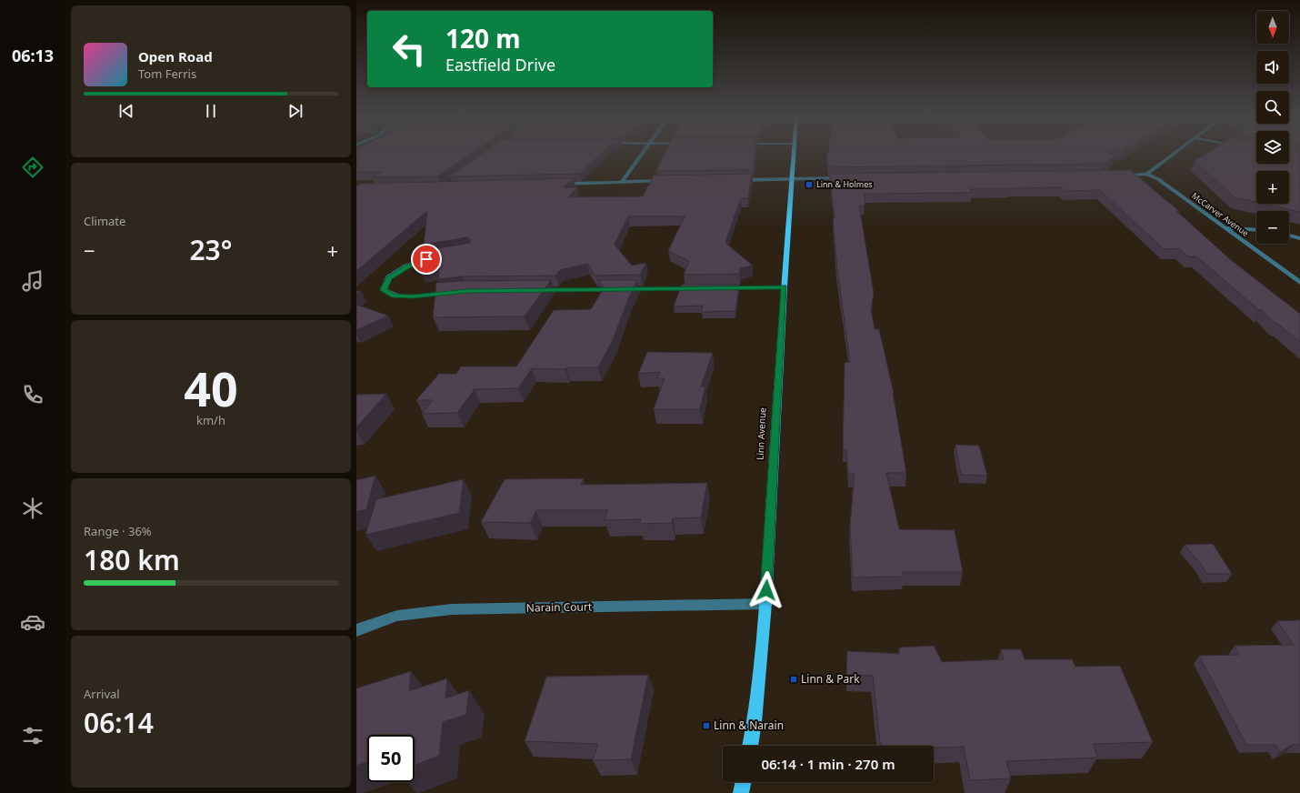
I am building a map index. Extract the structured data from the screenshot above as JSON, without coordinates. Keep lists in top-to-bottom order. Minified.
{"streets":{"main road":["Linn Avenue"],"street":["McCarver Avenue","Narain Court"]},"crossings":[["Linn Avenue","Narain Court"]],"places":{"transit":["Linn & Holmes","Linn & Park","Linn & Narain"]},"north":"bottom","page":{"tabs":"06:13","map_buttons":["+","−"],"turn":["120 m","Eastfield Drive"],"song":["Open Road","Tom Ferris"],"tile":["Climate",["40","km/h"],["Range · 36%","180 km"],["Arrival","06:14"]],"heat":["−","23°","+"],"limit":"50","trip":"06:14 · 1 min · 270 m"}}
